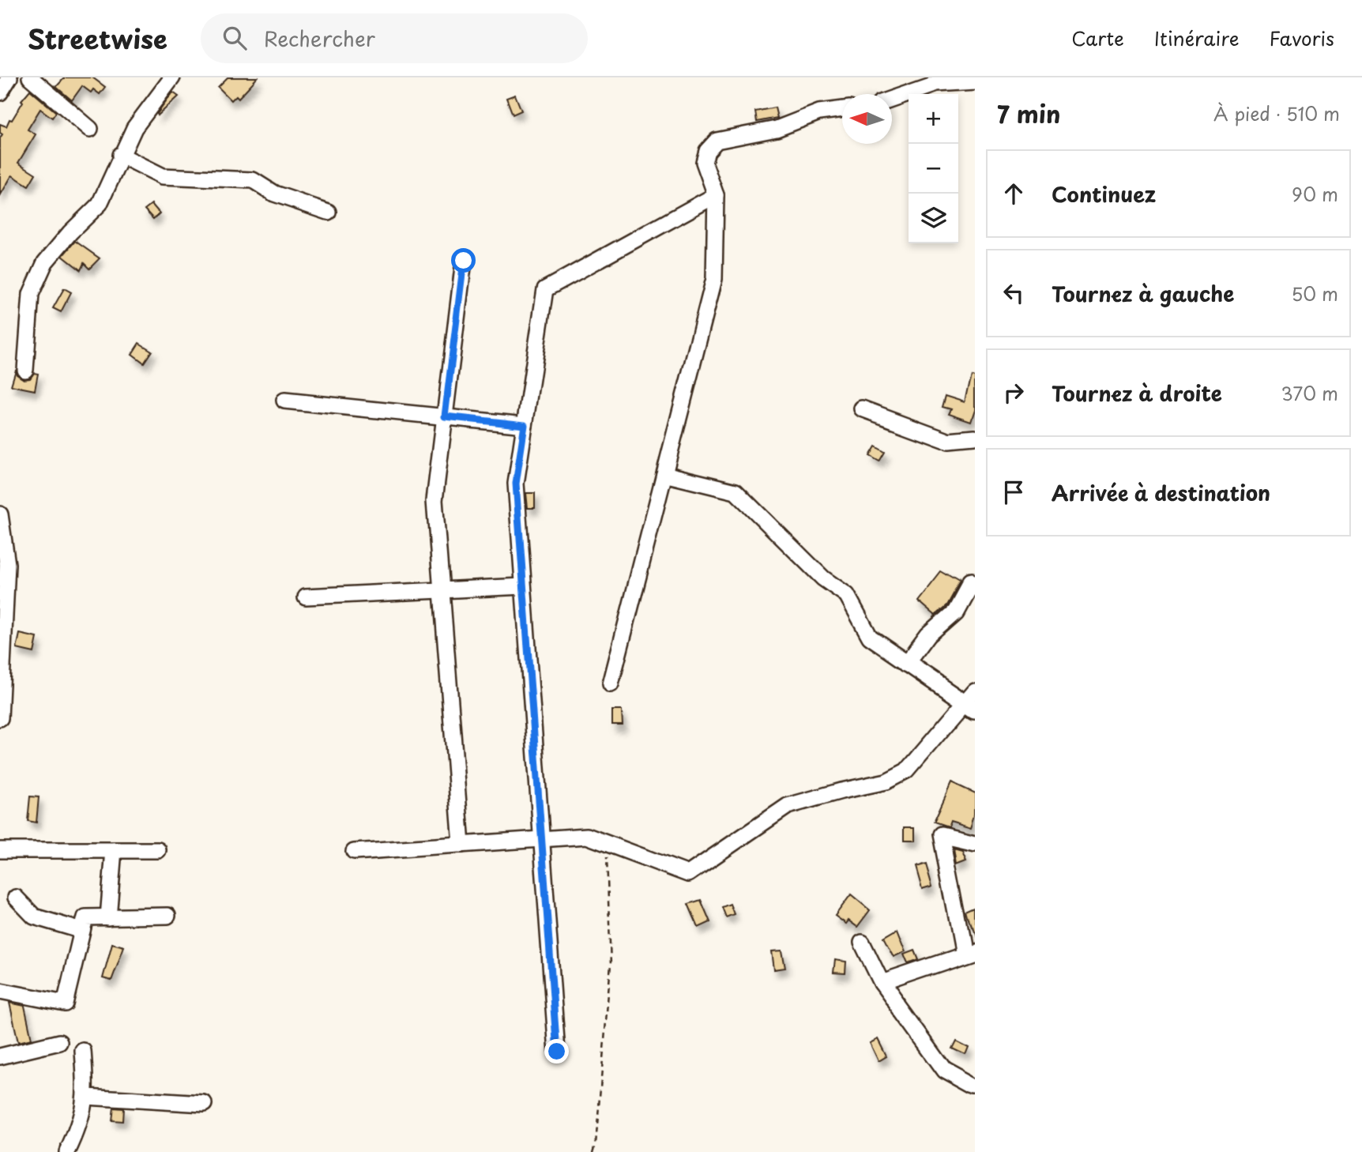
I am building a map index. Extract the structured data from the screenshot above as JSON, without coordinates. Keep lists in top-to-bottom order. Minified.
{"north":"left","page":{"header":"Streetwise","search":"Rechercher","nav":["Carte","Itinéraire","Favoris"],"heading":["7 min","À pied · 510 m"],"map_buttons":["+","−"],"list":[["Continuez","90 m"],["Tournez à gauche","50 m"],["Tournez à droite","370 m"],"Arrivée à destination"]}}
